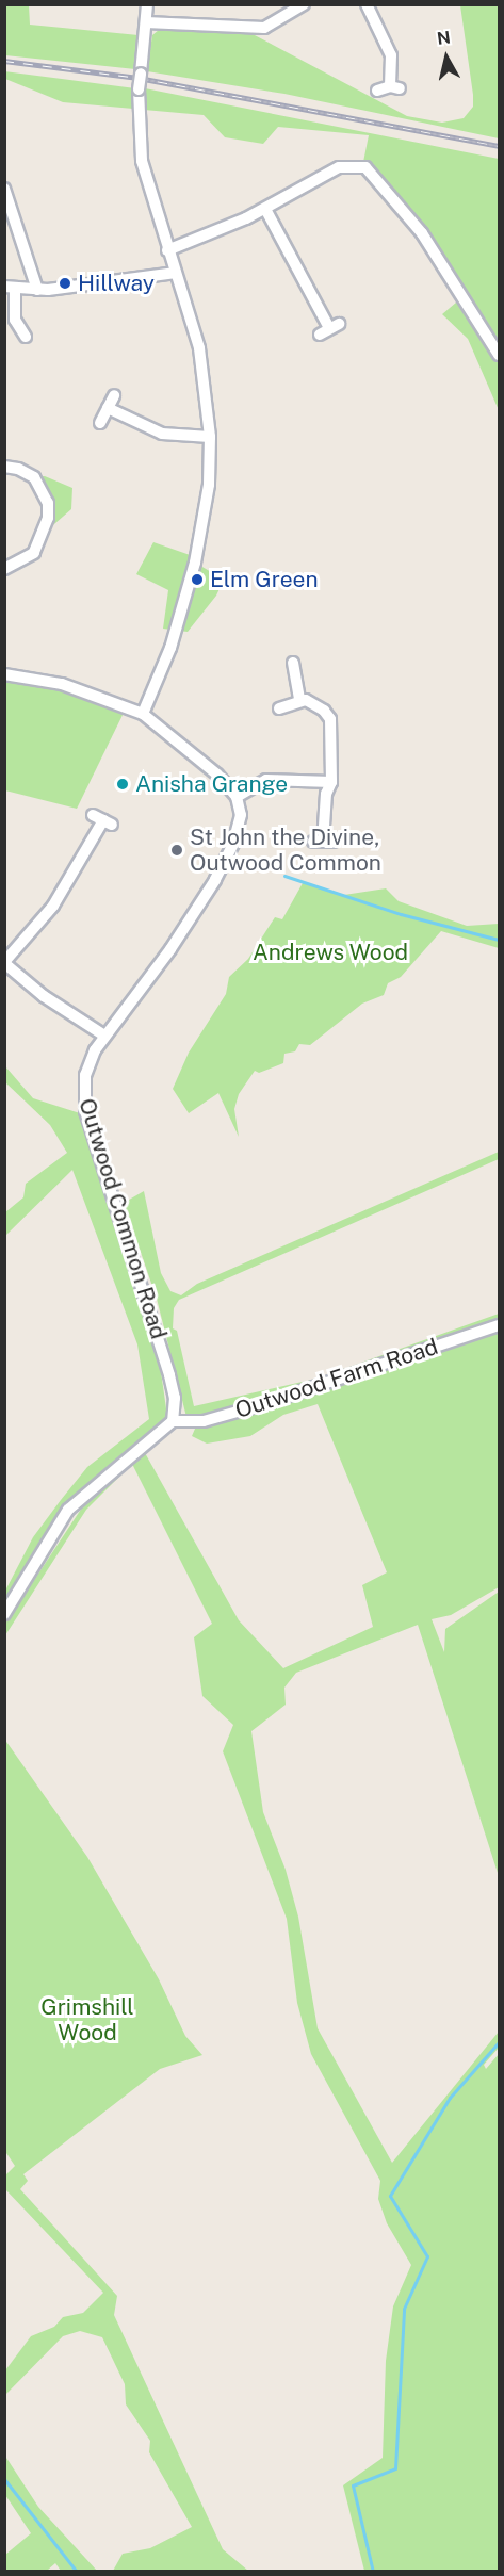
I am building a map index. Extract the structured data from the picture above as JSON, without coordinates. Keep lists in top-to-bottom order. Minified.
{"streets":{"street":["Outwood Common Road","Outwood Farm Road"]},"crossings":[["Outwood Common Road","Outwood Farm Road"]],"parks":["Andrews Wood","Grimshill Wood"],"places":["Hillway","Elm Green","Anisha Grange","St John the Divine, Outwood Common"],"north":"top"}
